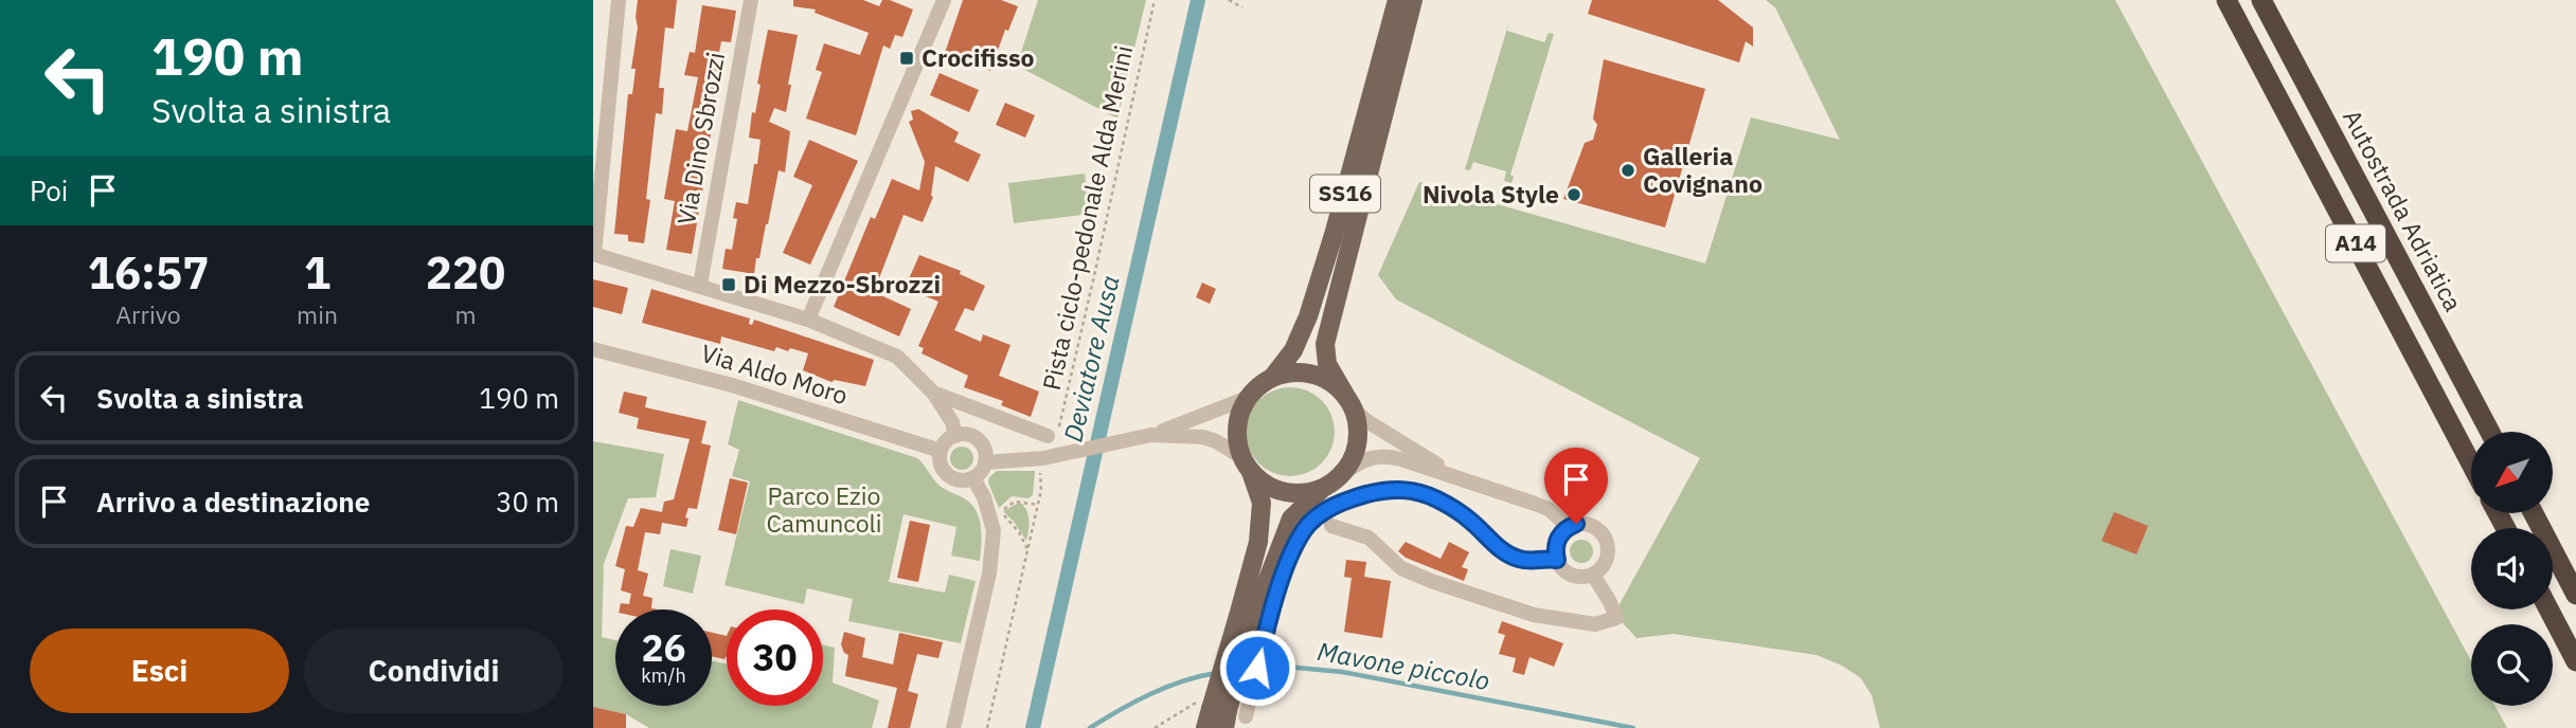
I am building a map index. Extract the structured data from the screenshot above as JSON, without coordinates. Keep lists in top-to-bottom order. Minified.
{"streets":{"highway":["Autostrada Adriatica","A14"],"main road":["SS16"],"street":["Via Dino Sbrozzi","Via Aldo Moro"],"path":["Pista ciclo-pedonale Alda Merini"]},"water":["Deviatore Ausa","Mavone piccolo"],"parks":["Parco Ezio Camuncoli"],"places":{"transit":["Crocifisso","Di Mezzo-Sbrozzi"],"other":["Galleria Covignano","Nivola Style"]},"north":"bottom left","page":{"turn":["190 m","Svolta a sinistra"],"then":"Poi","eta":["16:57","Arrivo","1","min","220","m"],"list":[{"name":"Svolta a sinistra","value":"190 m"},{"name":"Arrivo a destinazione","value":"30 m"}],"speed":"26 km/h","limit":"30","buttons":["Esci","Condividi"]}}
